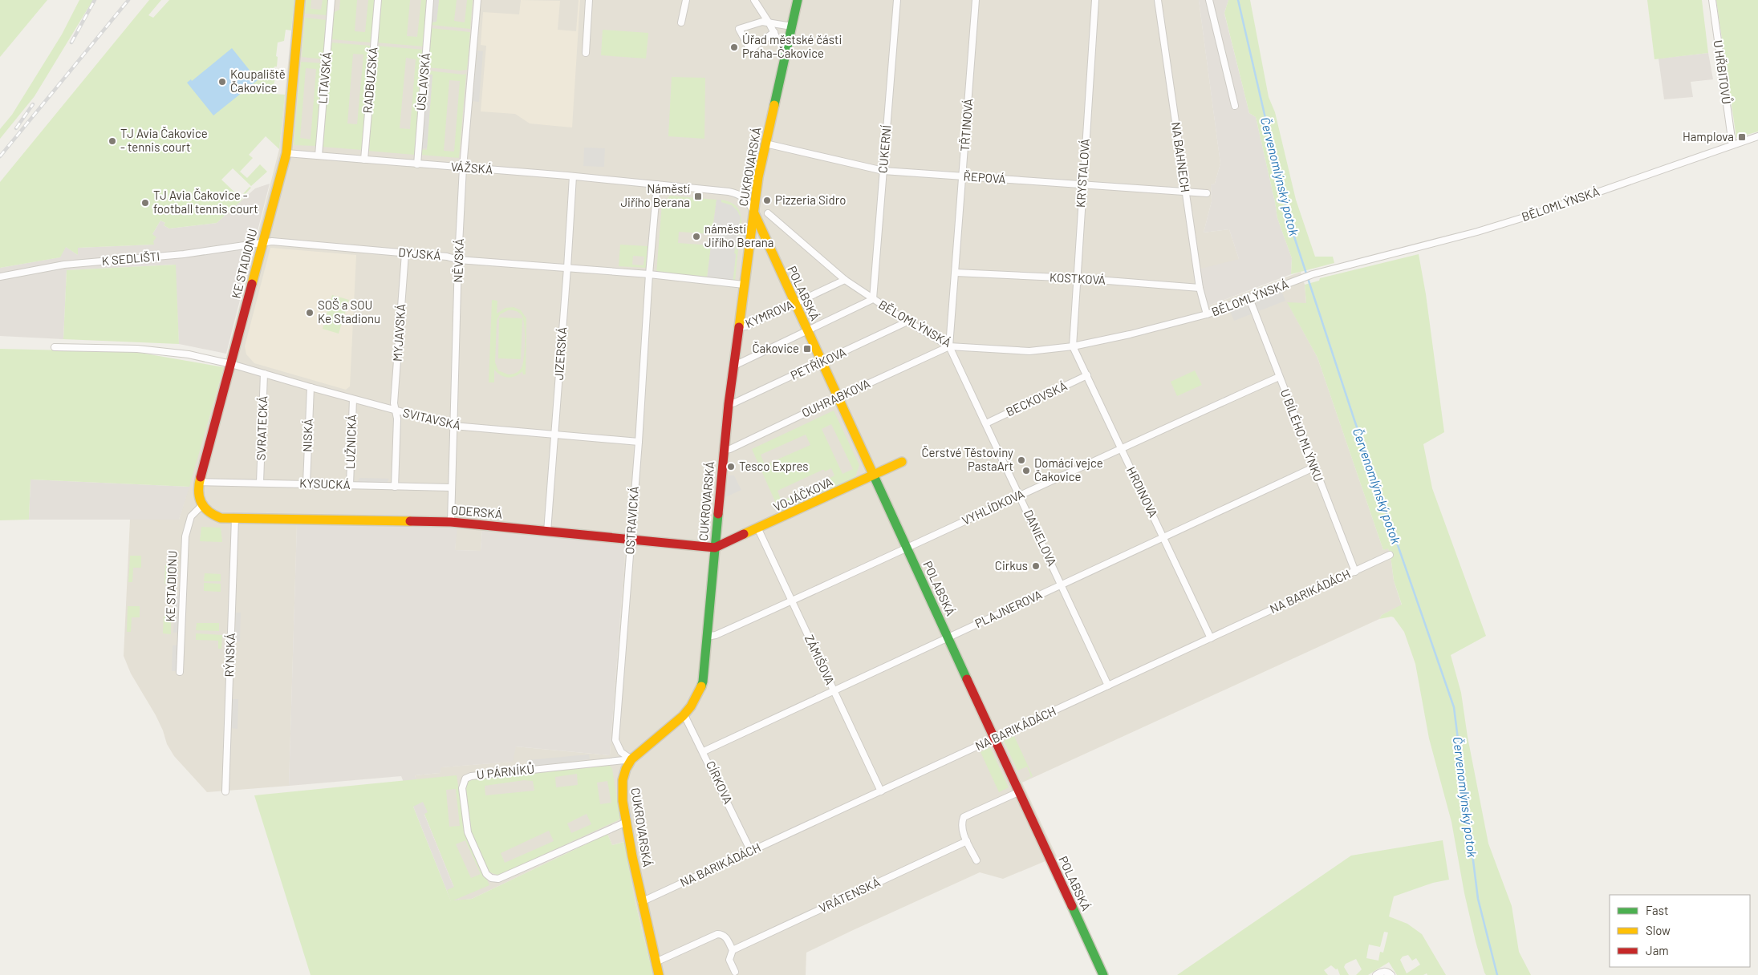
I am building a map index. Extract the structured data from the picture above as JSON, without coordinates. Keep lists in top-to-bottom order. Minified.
{"streets":{"street":["U HŘBITOVŮ","LITAVSKÁ","RADBUZSKÁ","ÚSLAVSKÁ","TŘTINOVÁ","CUKERNÍ","NA BAHNECH","CUKROVARSKÁ","VÁŽSKÁ","KRYSTALOVÁ","ŘEPOVÁ","BĚLOMLÝNSKÁ","DYJSKÁ","K SEDLIŠTI","NĚVSKÁ","KE STADIONU","KOSTKOVÁ","POLABSKÁ","KYMROVA","MYJAVSKÁ","JIZERSKÁ","PETŘÍKOVA","OUHRABKOVA","BECKOVSKÁ","SVITAVSKÁ","SVRATECKÁ","NISKÁ","U BÍLÉHO MLÝNKU","LUŽNICKÁ","KYSUCKÁ","HRDINOVA","VOJÁČKOVA","VYHLÍDKOVA","ODERSKÁ","OSTRAVICKÁ","DANIELOVA","NA BARIKÁDÁCH","PLAJNEROVA","RÝNSKÁ","ZÁMIŠOVA","U PÁRNÍKŮ","CÍRKOVA","VRÁTENSKÁ"]},"crossings":[["U HŘBITOVŮ","BĚLOMLÝNSKÁ"],["LITAVSKÁ","VÁŽSKÁ"],["RADBUZSKÁ","VÁŽSKÁ"],["ÚSLAVSKÁ","VÁŽSKÁ"],["TŘTINOVÁ","ŘEPOVÁ"],["TŘTINOVÁ","BĚLOMLÝNSKÁ"],["TŘTINOVÁ","KOSTKOVÁ"],["TŘTINOVÁ","OUHRABKOVA"],["TŘTINOVÁ","DANIELOVA"],["CUKERNÍ","ŘEPOVÁ"],["CUKERNÍ","BĚLOMLÝNSKÁ"],["NA BAHNECH","ŘEPOVÁ"],["NA BAHNECH","BĚLOMLÝNSKÁ"],["NA BAHNECH","KOSTKOVÁ"],["CUKROVARSKÁ","ŘEPOVÁ"],["CUKROVARSKÁ","POLABSKÁ"],["CUKROVARSKÁ","KYMROVA"],["CUKROVARSKÁ","PETŘÍKOVA"],["CUKROVARSKÁ","OUHRABKOVA"],["CUKROVARSKÁ","VOJÁČKOVA"],["CUKROVARSKÁ","VYHLÍDKOVA"],["CUKROVARSKÁ","ODERSKÁ"],["CUKROVARSKÁ","OSTRAVICKÁ"],["CUKROVARSKÁ","NA BARIKÁDÁCH"],["CUKROVARSKÁ","U PÁRNÍKŮ"],["CUKROVARSKÁ","CÍRKOVA"],["VÁŽSKÁ","NĚVSKÁ"],["VÁŽSKÁ","KE STADIONU"],["VÁŽSKÁ","JIZERSKÁ"],["KRYSTALOVÁ","ŘEPOVÁ"],["KRYSTALOVÁ","BĚLOMLÝNSKÁ"],["KRYSTALOVÁ","KOSTKOVÁ"],["KRYSTALOVÁ","HRDINOVA"],["BĚLOMLÝNSKÁ","KYMROVA"],["BĚLOMLÝNSKÁ","PETŘÍKOVA"],["BĚLOMLÝNSKÁ","OUHRABKOVA"],["BĚLOMLÝNSKÁ","U BÍLÉHO MLÝNKU"],["BĚLOMLÝNSKÁ","HRDINOVA"],["BĚLOMLÝNSKÁ","DANIELOVA"],["DYJSKÁ","K SEDLIŠTI"],["DYJSKÁ","NĚVSKÁ"],["DYJSKÁ","KE STADIONU"],["DYJSKÁ","MYJAVSKÁ"],["DYJSKÁ","JIZERSKÁ"],["DYJSKÁ","OSTRAVICKÁ"],["K SEDLIŠTI","KE STADIONU"],["NĚVSKÁ","SVITAVSKÁ"],["NĚVSKÁ","KYSUCKÁ"],["NĚVSKÁ","ODERSKÁ"],["KE STADIONU","SVITAVSKÁ"],["KE STADIONU","KYSUCKÁ"],["POLABSKÁ","KYMROVA"],["POLABSKÁ","PETŘÍKOVA"],["POLABSKÁ","OUHRABKOVA"],["POLABSKÁ","VOJÁČKOVA"],["POLABSKÁ","VYHLÍDKOVA"],["POLABSKÁ","NA BARIKÁDÁCH"],["POLABSKÁ","PLAJNEROVA"],["MYJAVSKÁ","SVITAVSKÁ"],["MYJAVSKÁ","KYSUCKÁ"],["JIZERSKÁ","SVITAVSKÁ"],["JIZERSKÁ","ODERSKÁ"],["OUHRABKOVA","DANIELOVA"],["BECKOVSKÁ","HRDINOVA"],["BECKOVSKÁ","DANIELOVA"],["SVITAVSKÁ","SVRATECKÁ"],["SVITAVSKÁ","NISKÁ"],["SVITAVSKÁ","LUŽNICKÁ"],["SVITAVSKÁ","OSTRAVICKÁ"],["SVRATECKÁ","KYSUCKÁ"],["NISKÁ","KYSUCKÁ"],["U BÍLÉHO MLÝNKU","VYHLÍDKOVA"],["U BÍLÉHO MLÝNKU","NA BARIKÁDÁCH"],["U BÍLÉHO MLÝNKU","PLAJNEROVA"],["LUŽNICKÁ","KYSUCKÁ"],["HRDINOVA","VYHLÍDKOVA"],["HRDINOVA","NA BARIKÁDÁCH"],["HRDINOVA","PLAJNEROVA"],["VOJÁČKOVA","ODERSKÁ"],["VOJÁČKOVA","ZÁMIŠOVA"],["VYHLÍDKOVA","DANIELOVA"],["VYHLÍDKOVA","ZÁMIŠOVA"],["ODERSKÁ","OSTRAVICKÁ"],["ODERSKÁ","RÝNSKÁ"],["OSTRAVICKÁ","U PÁRNÍKŮ"],["DANIELOVA","NA BARIKÁDÁCH"],["DANIELOVA","PLAJNEROVA"],["NA BARIKÁDÁCH","ZÁMIŠOVA"],["NA BARIKÁDÁCH","CÍRKOVA"],["PLAJNEROVA","ZÁMIŠOVA"],["PLAJNEROVA","CÍRKOVA"]],"water":["Červenomlýnský potok"],"places":{"other":["Úřad městské části Praha-Čakovice","Koupaliště Čakovice","TJ Avia Čakovice - tennis court","Pizzeria Sidro","TJ Avia Čakovice - football tennis court","náměstí Jiřího Berana","SOŠ a SOU Ke Stadionu","Čerstvé Těstoviny PastaArt","Tesco Expres","Domácí vejce Čakovice","Cirkus"],"transit":["Hamplova","Náměstí Jiřího Berana","Čakovice"]},"legend":["Fast","Slow","Jam"]}
